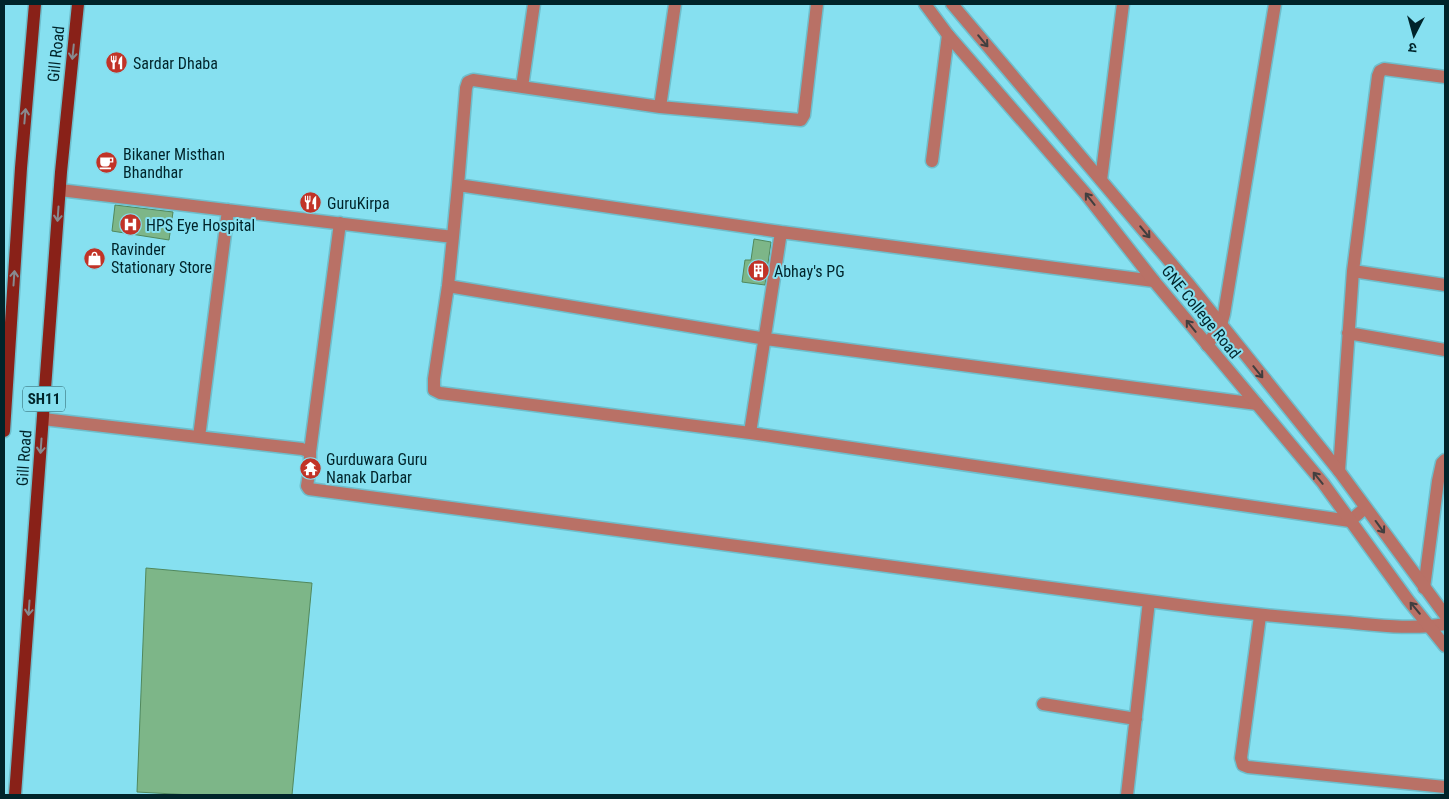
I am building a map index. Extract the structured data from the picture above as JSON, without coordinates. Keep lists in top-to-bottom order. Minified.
{"streets":{"main road":["Gill Road","SH11"],"street":["GNE College Road"]},"places":{"restaurant":["Sardar Dhaba","GuruKirpa"],"cafe":["Bikaner Misthan Bhandhar"],"hospital":["HPS Eye Hospital"],"shop":["Ravinder Stationary Store"],"building":["Abhay's PG"],"temple":["Gurduwara Guru Nanak Darbar"]},"north":"bottom"}
